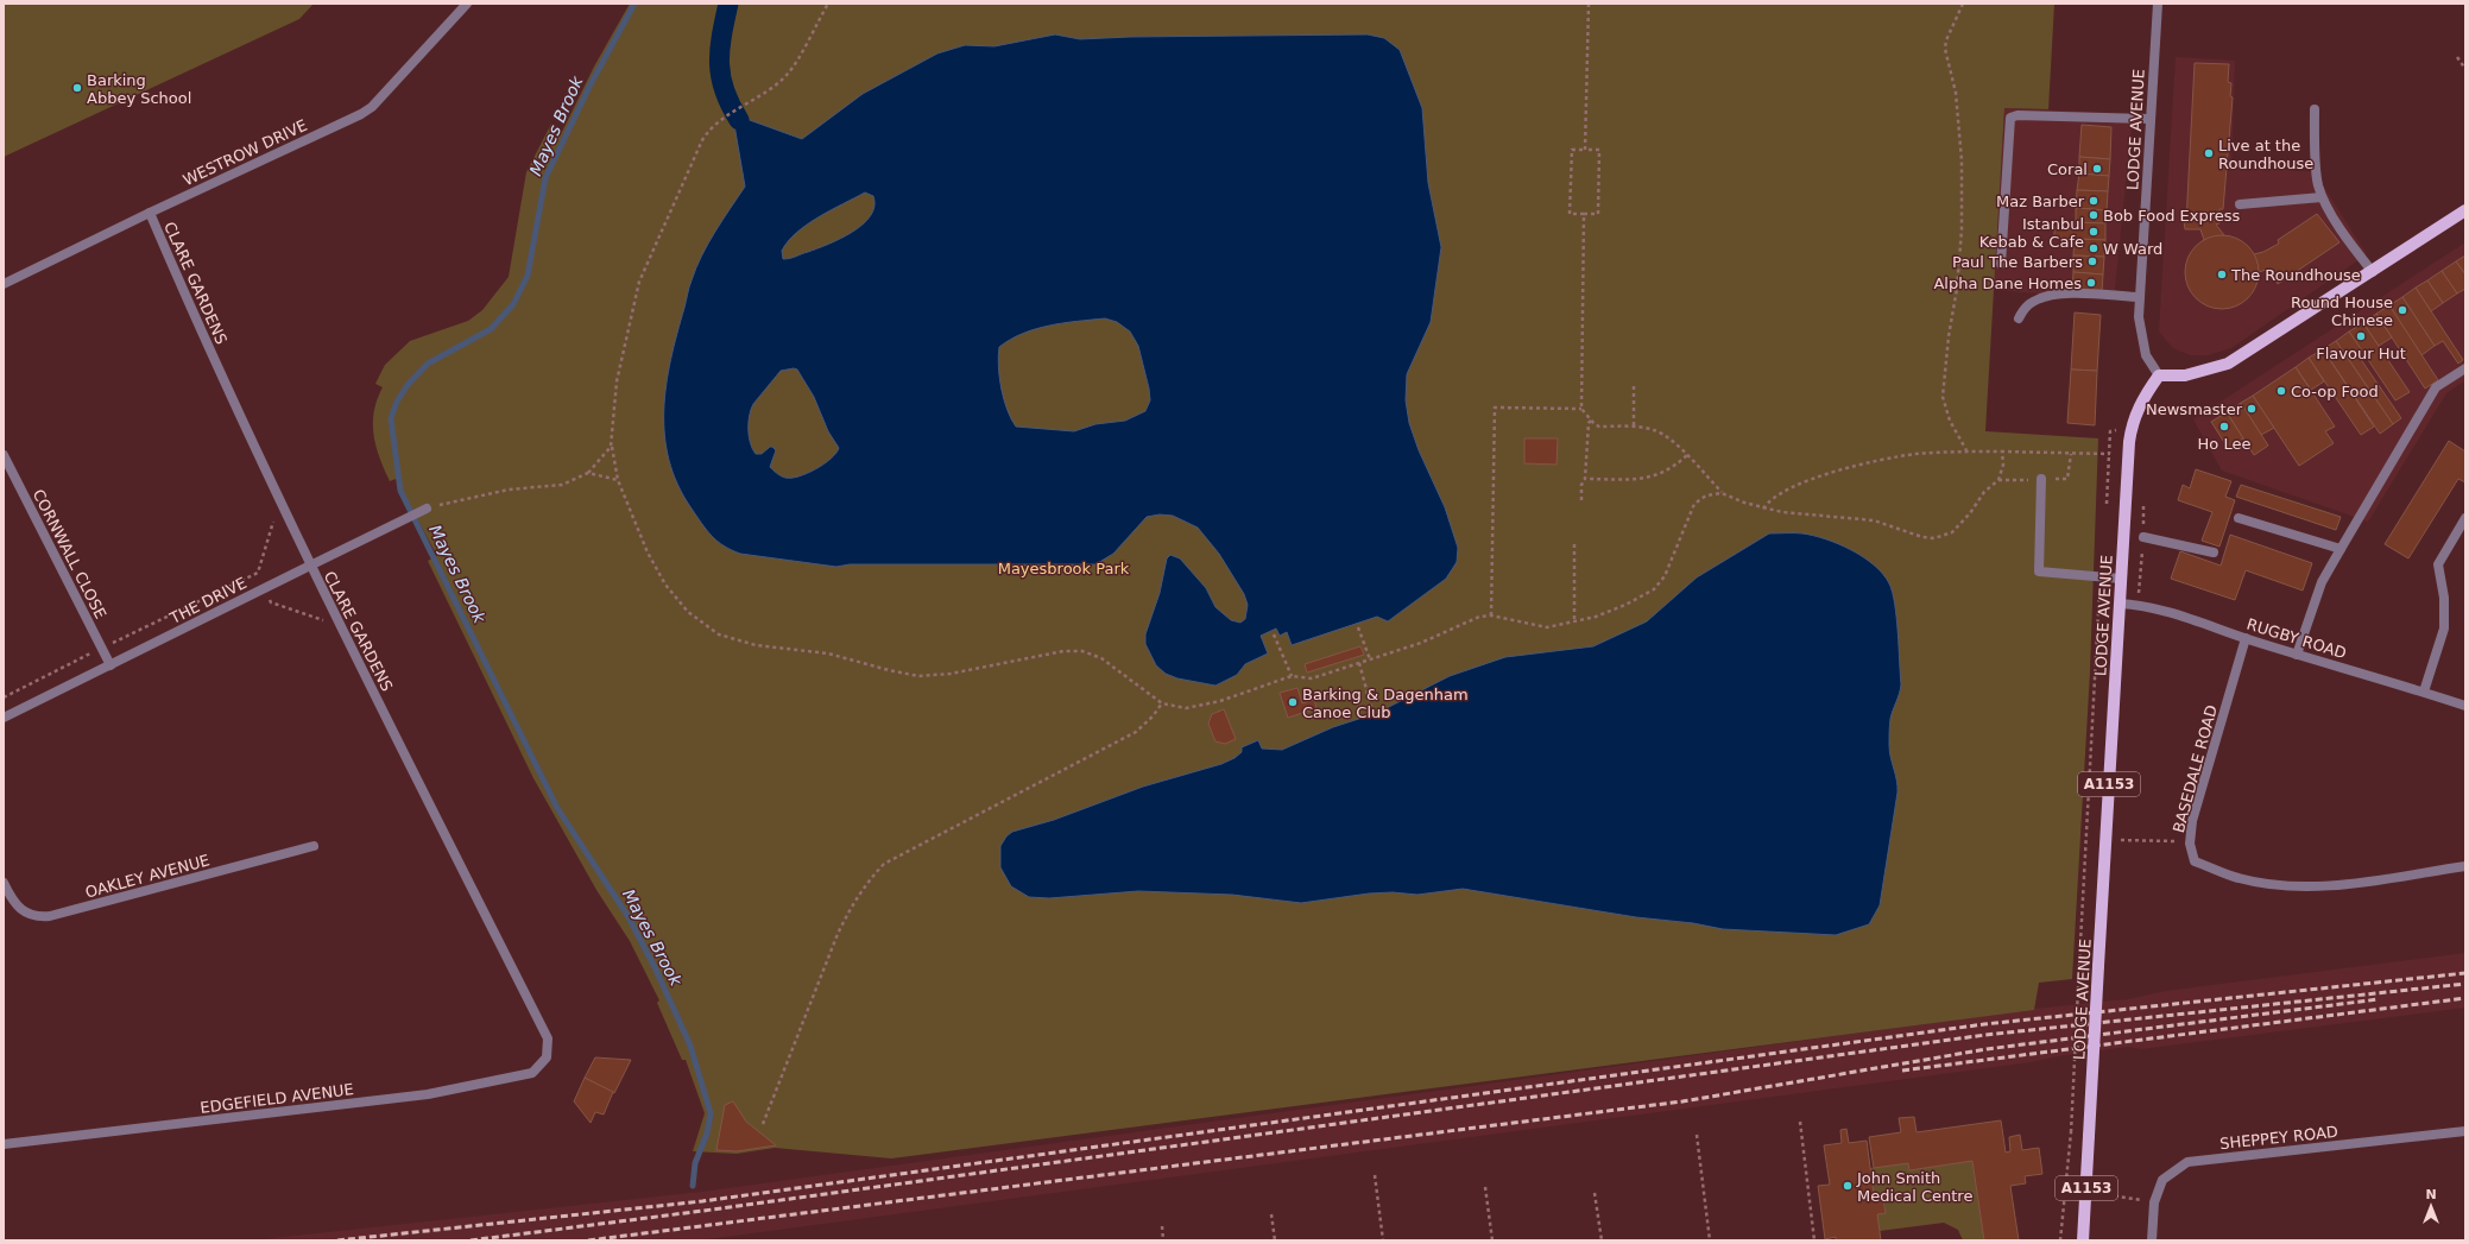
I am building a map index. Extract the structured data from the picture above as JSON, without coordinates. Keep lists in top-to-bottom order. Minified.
{"streets":{"main road":["LODGE AVENUE","A1153"],"street":["WESTROW DRIVE","CLARE GARDENS","CORNWALL CLOSE","THE DRIVE","RUGBY ROAD","BASEDALE ROAD","OAKLEY AVENUE","EDGEFIELD AVENUE","SHEPPEY ROAD"]},"crossings":[["LODGE AVENUE","RUGBY ROAD"],["WESTROW DRIVE","CLARE GARDENS"],["CLARE GARDENS","THE DRIVE"],["CLARE GARDENS","EDGEFIELD AVENUE"],["CORNWALL CLOSE","THE DRIVE"],["RUGBY ROAD","BASEDALE ROAD"]],"water":["Mayes Brook"],"parks":["Mayesbrook Park"],"places":["Barking Abbey School","Live at the Roundhouse","Coral","Maz Barber","Bob Food Express","Istanbul Kebab & Cafe","W Ward","Paul The Barbers","The Roundhouse","Alpha Dane Homes","Round House Chinese","Flavour Hut","Co-op Food","Newsmaster","Ho Lee","Barking & Dagenham Canoe Club","John Smith Medical Centre"],"north":"top"}
